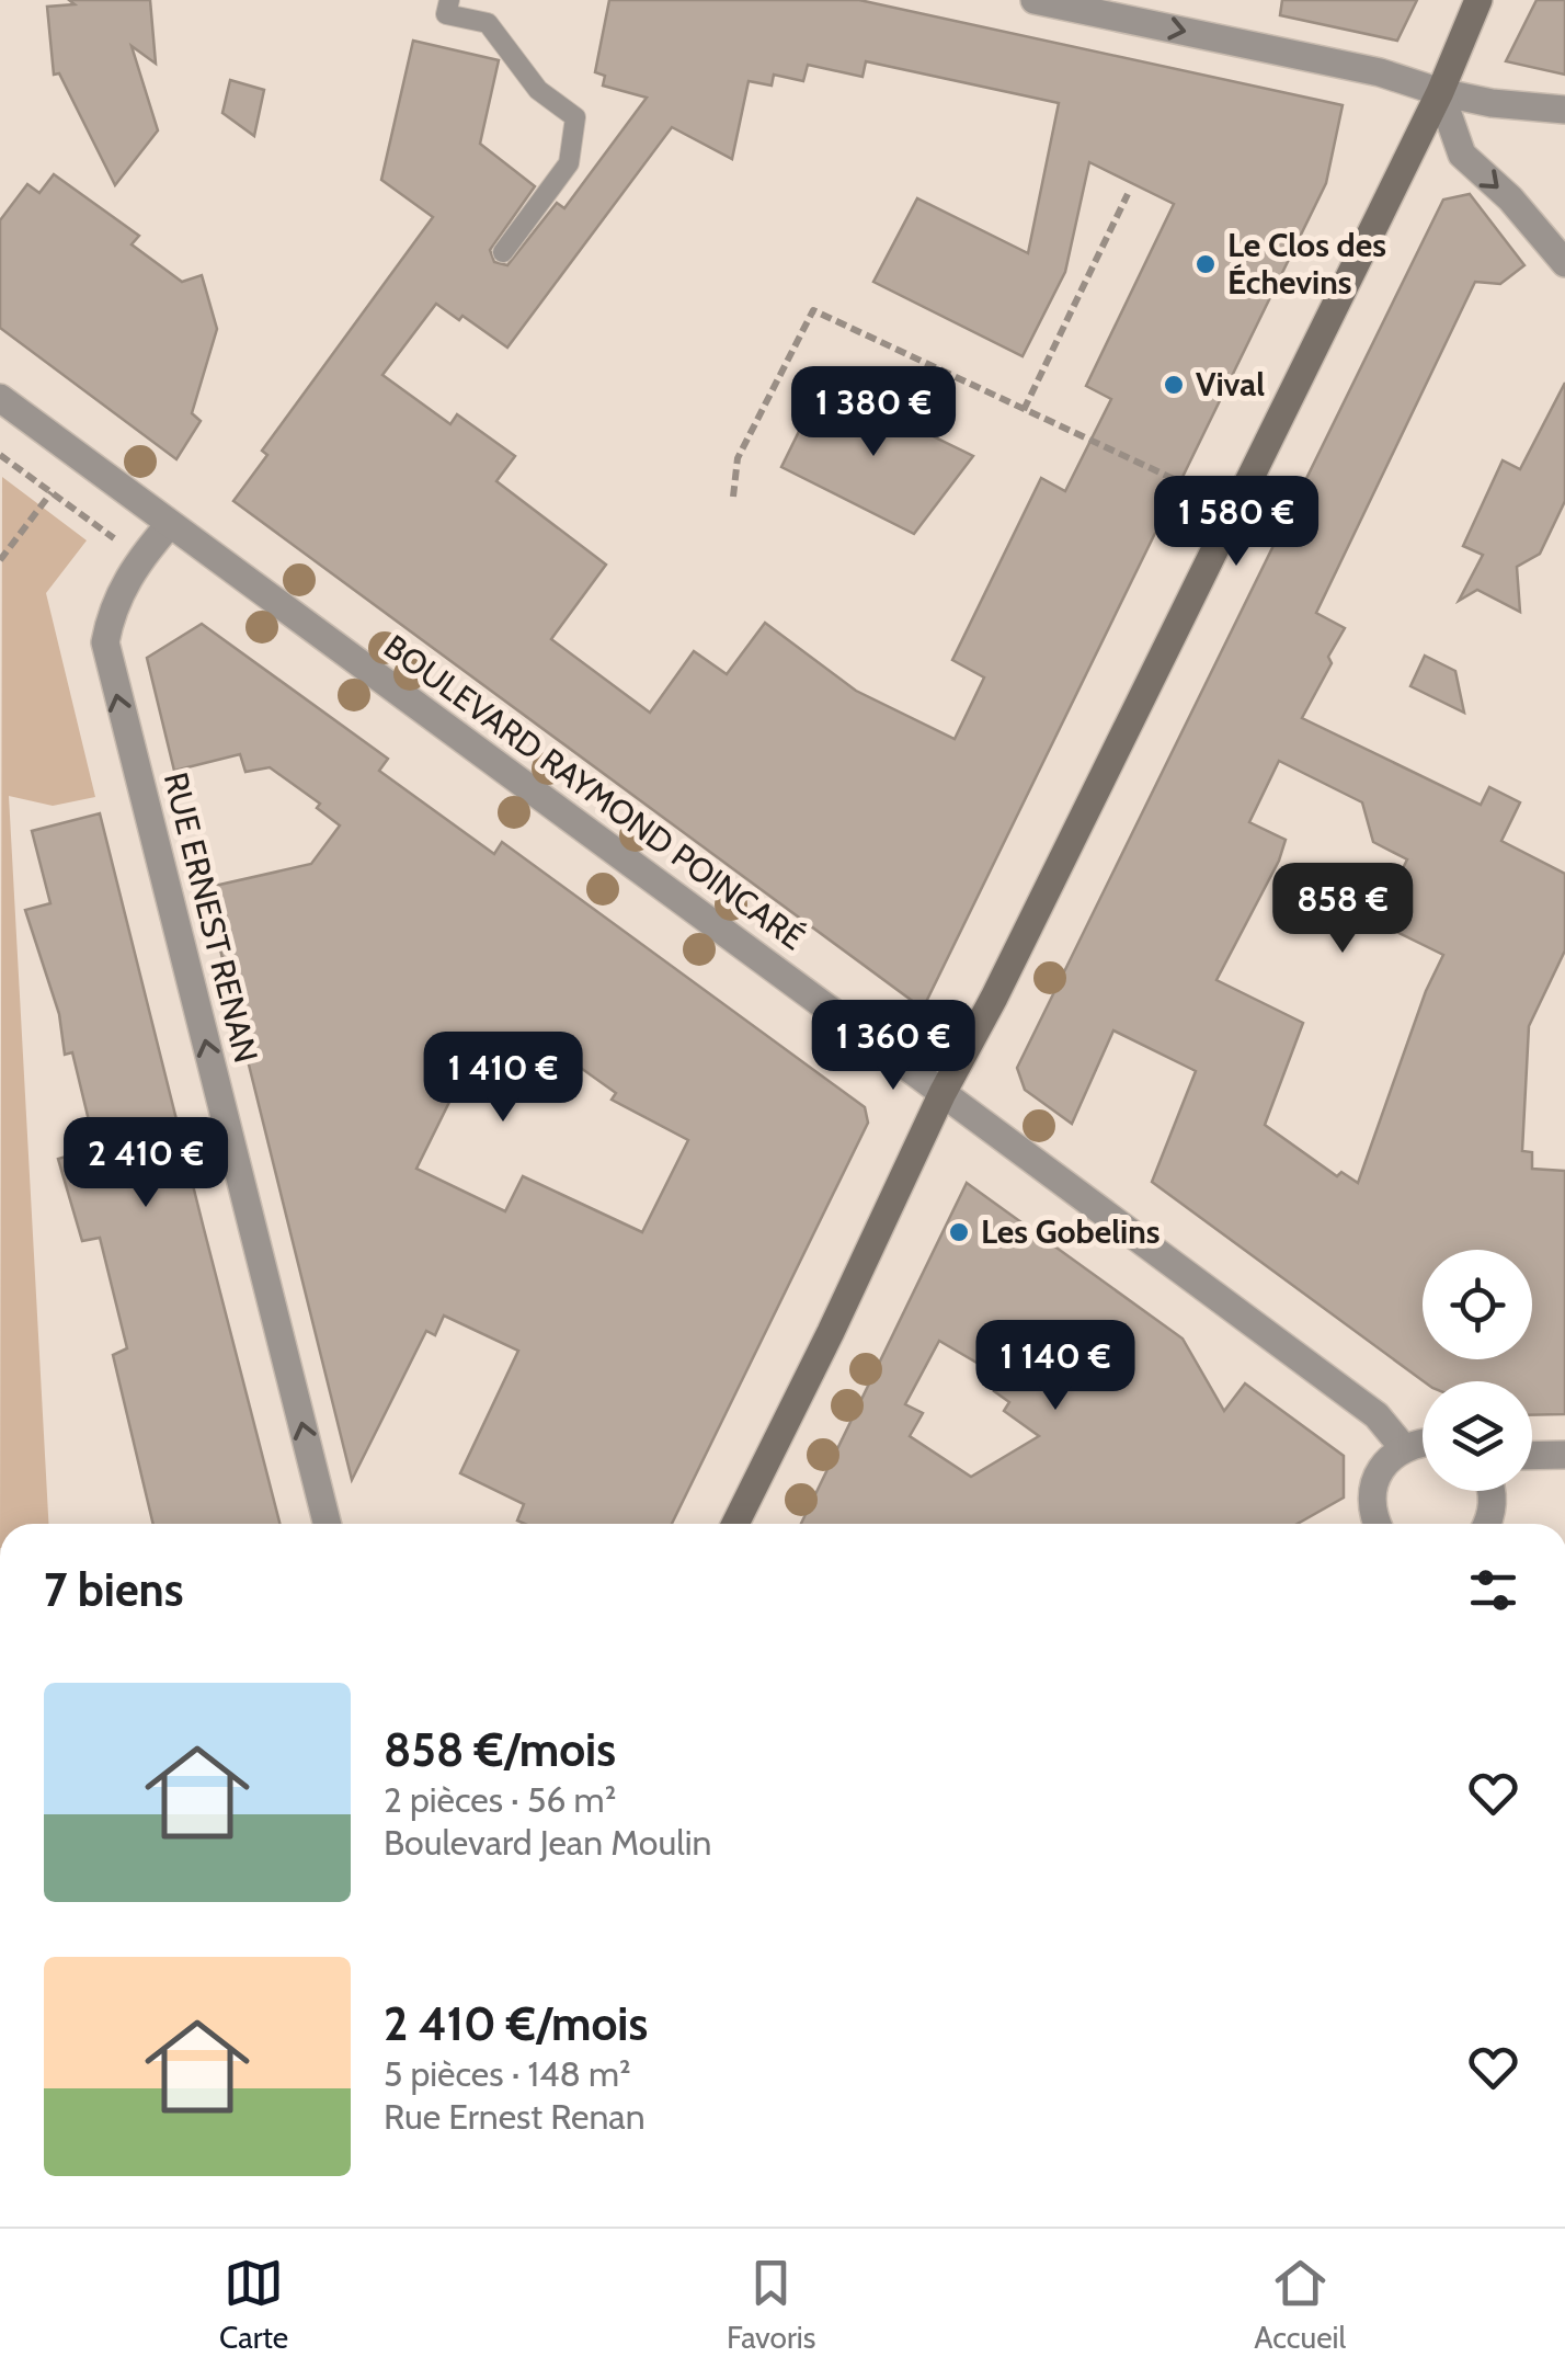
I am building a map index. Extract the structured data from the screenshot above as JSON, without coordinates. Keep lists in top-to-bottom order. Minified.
{"streets":{"street":["BOULEVARD RAYMOND POINCARÉ","RUE ERNEST RENAN"]},"crossings":[["BOULEVARD RAYMOND POINCARÉ","RUE ERNEST RENAN"]],"one_way":["RUE ERNEST RENAN"],"places":["Le Clos des Échevins","Vival","Les Gobelins"],"page":{"price":["1 380 €","1 580 €","858 €","1 360 €","1 410 €","2 410 €","1 140 €"],"heading":"7 biens","list":[{"name":"858 €/mois","note":"2 pièces · 56 m² · Boulevard Jean Moulin"},{"name":"2 410 €/mois","note":"5 pièces · 148 m² · Rue Ernest Renan"}],"tabs":["Carte","Favoris","Accueil"]}}
